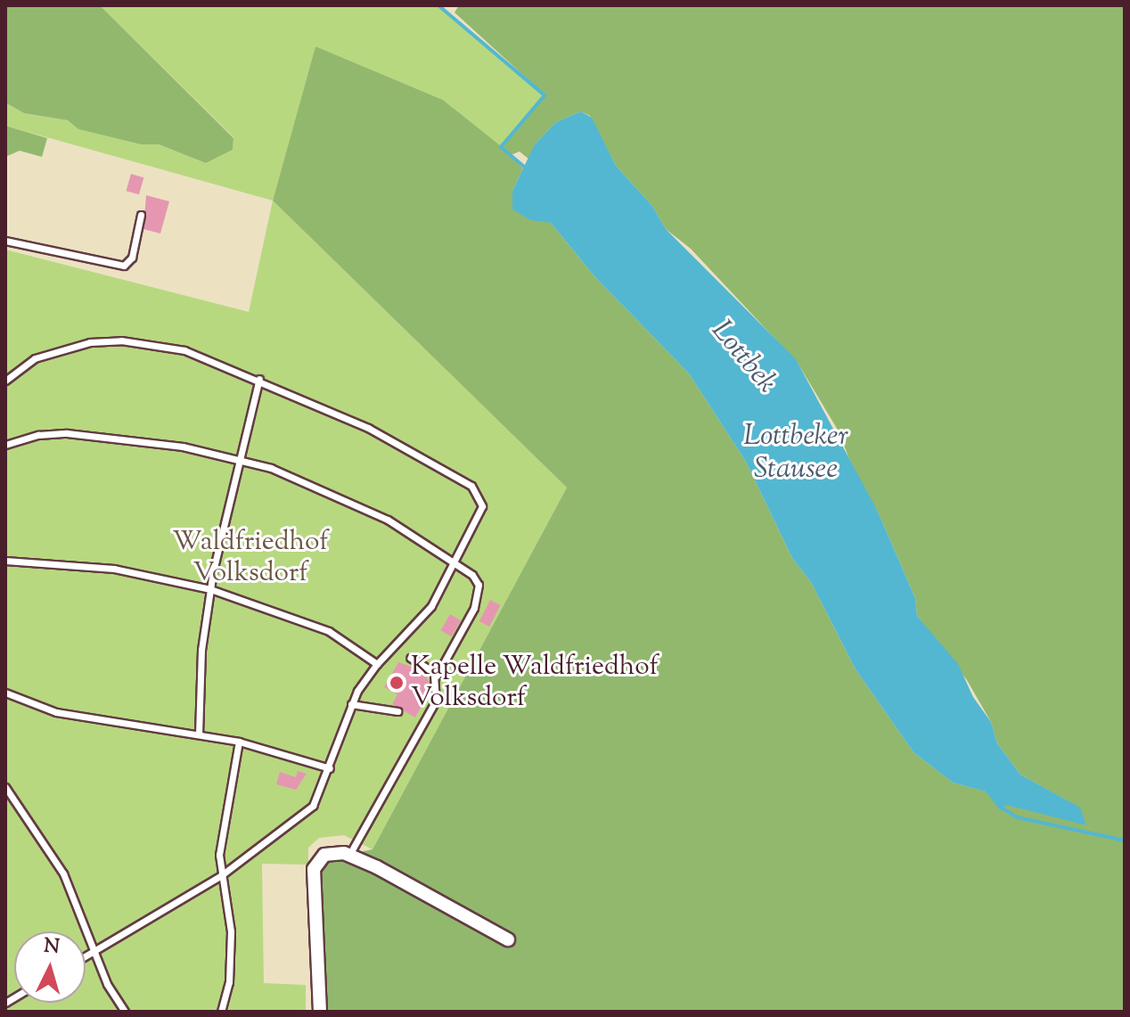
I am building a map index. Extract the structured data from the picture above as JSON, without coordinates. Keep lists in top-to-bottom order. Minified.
{"water":["Lottbek","Lottbeker Stausee"],"parks":["Waldfriedhof Volksdorf"],"places":["Kapelle Waldfriedhof Volksdorf"],"north":"top"}
